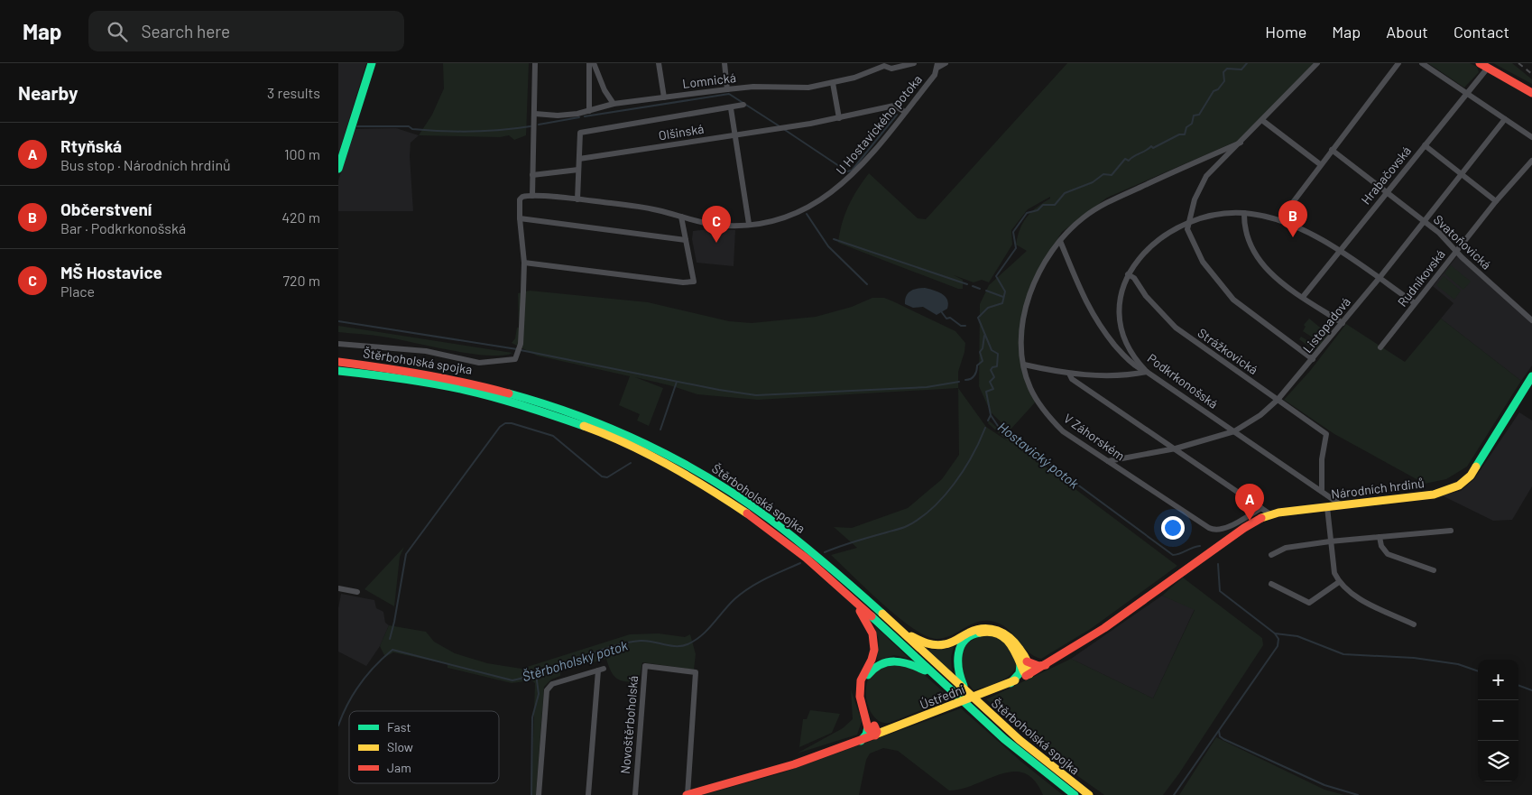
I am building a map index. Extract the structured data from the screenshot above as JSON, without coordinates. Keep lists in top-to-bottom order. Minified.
{"streets":{"main road":["Štěrboholská spojka","Národních hrdinů","Ústřední"],"street":["Lomnická","U Hostavického potoka","Olšinská","Hrabačovská","Svatoňovická","Rudníkovská","Listopadová","Strážkovická","Podkrkonošská","V Záhorském","Novoštěrboholská"]},"crossings":[["U Hostavického potoka","Olšinská"],["Hrabačovská","Svatoňovická"],["Hrabačovská","Podkrkonošská"],["Svatoňovická","Rudníkovská"],["Svatoňovická","Listopadová"],["Rudníkovská","Podkrkonošská"],["Listopadová","Strážkovická"],["Listopadová","Podkrkonošská"],["Listopadová","V Záhorském"],["Strážkovická","Podkrkonošská"],["Podkrkonošská","V Záhorském"],["Podkrkonošská","Národních hrdinů"],["Národních hrdinů","Ústřední"],["Ústřední","Novoštěrboholská"]],"water":["Hostavický potok","Štěrboholský potok"],"legend":["Fast","Slow","Jam"],"page":{"header":"Map","search":"Search here","nav":["Home","Map","About","Contact"],"heading":["Nearby","3 results"],"list":[{"mark":"A","name":"Rtyňská","note":"Bus stop · Národních hrdinů","value":"100 m"},{"mark":"B","name":"Občerstvení","note":"Bar · Podkrkonošská","value":"420 m"},{"mark":"C","name":"MŠ Hostavice","note":"Place","value":"720 m"}],"pins":["B","C","A"],"map_buttons":["+","−"]}}
